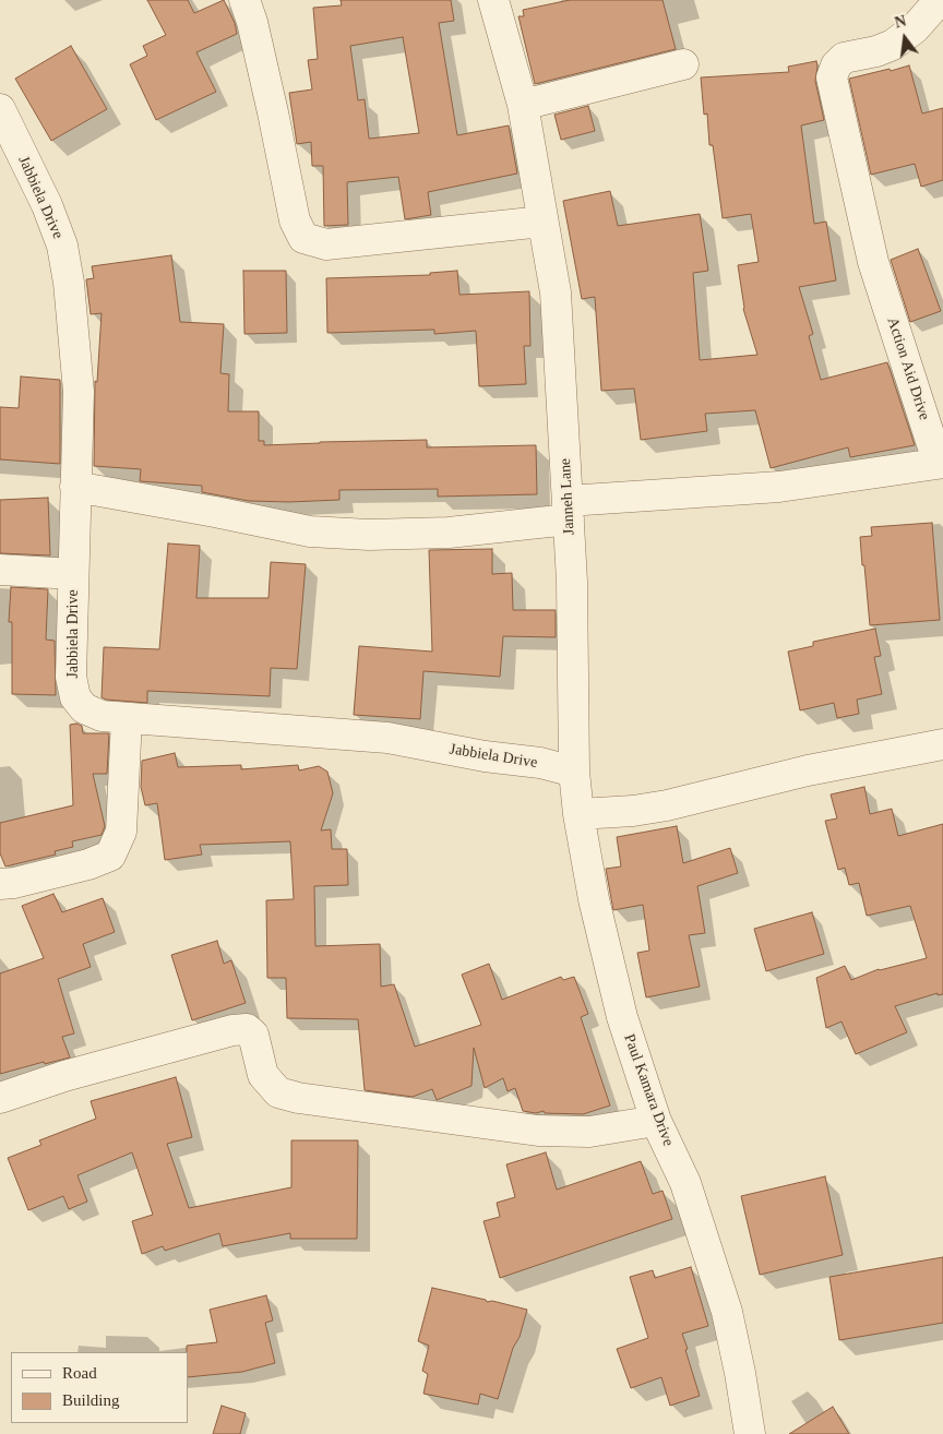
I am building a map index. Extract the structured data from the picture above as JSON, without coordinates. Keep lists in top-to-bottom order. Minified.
{"streets":{"street":["Jabbiela Drive","Action Aid Drive","Janneh Lane","Paul Kamara Drive"]},"crossings":[["Jabbiela Drive","Action Aid Drive"],["Jabbiela Drive","Janneh Lane"],["Jabbiela Drive","Paul Kamara Drive"],["Action Aid Drive","Janneh Lane"],["Janneh Lane","Paul Kamara Drive"]],"legend":["Road","Building"],"north":"top"}
